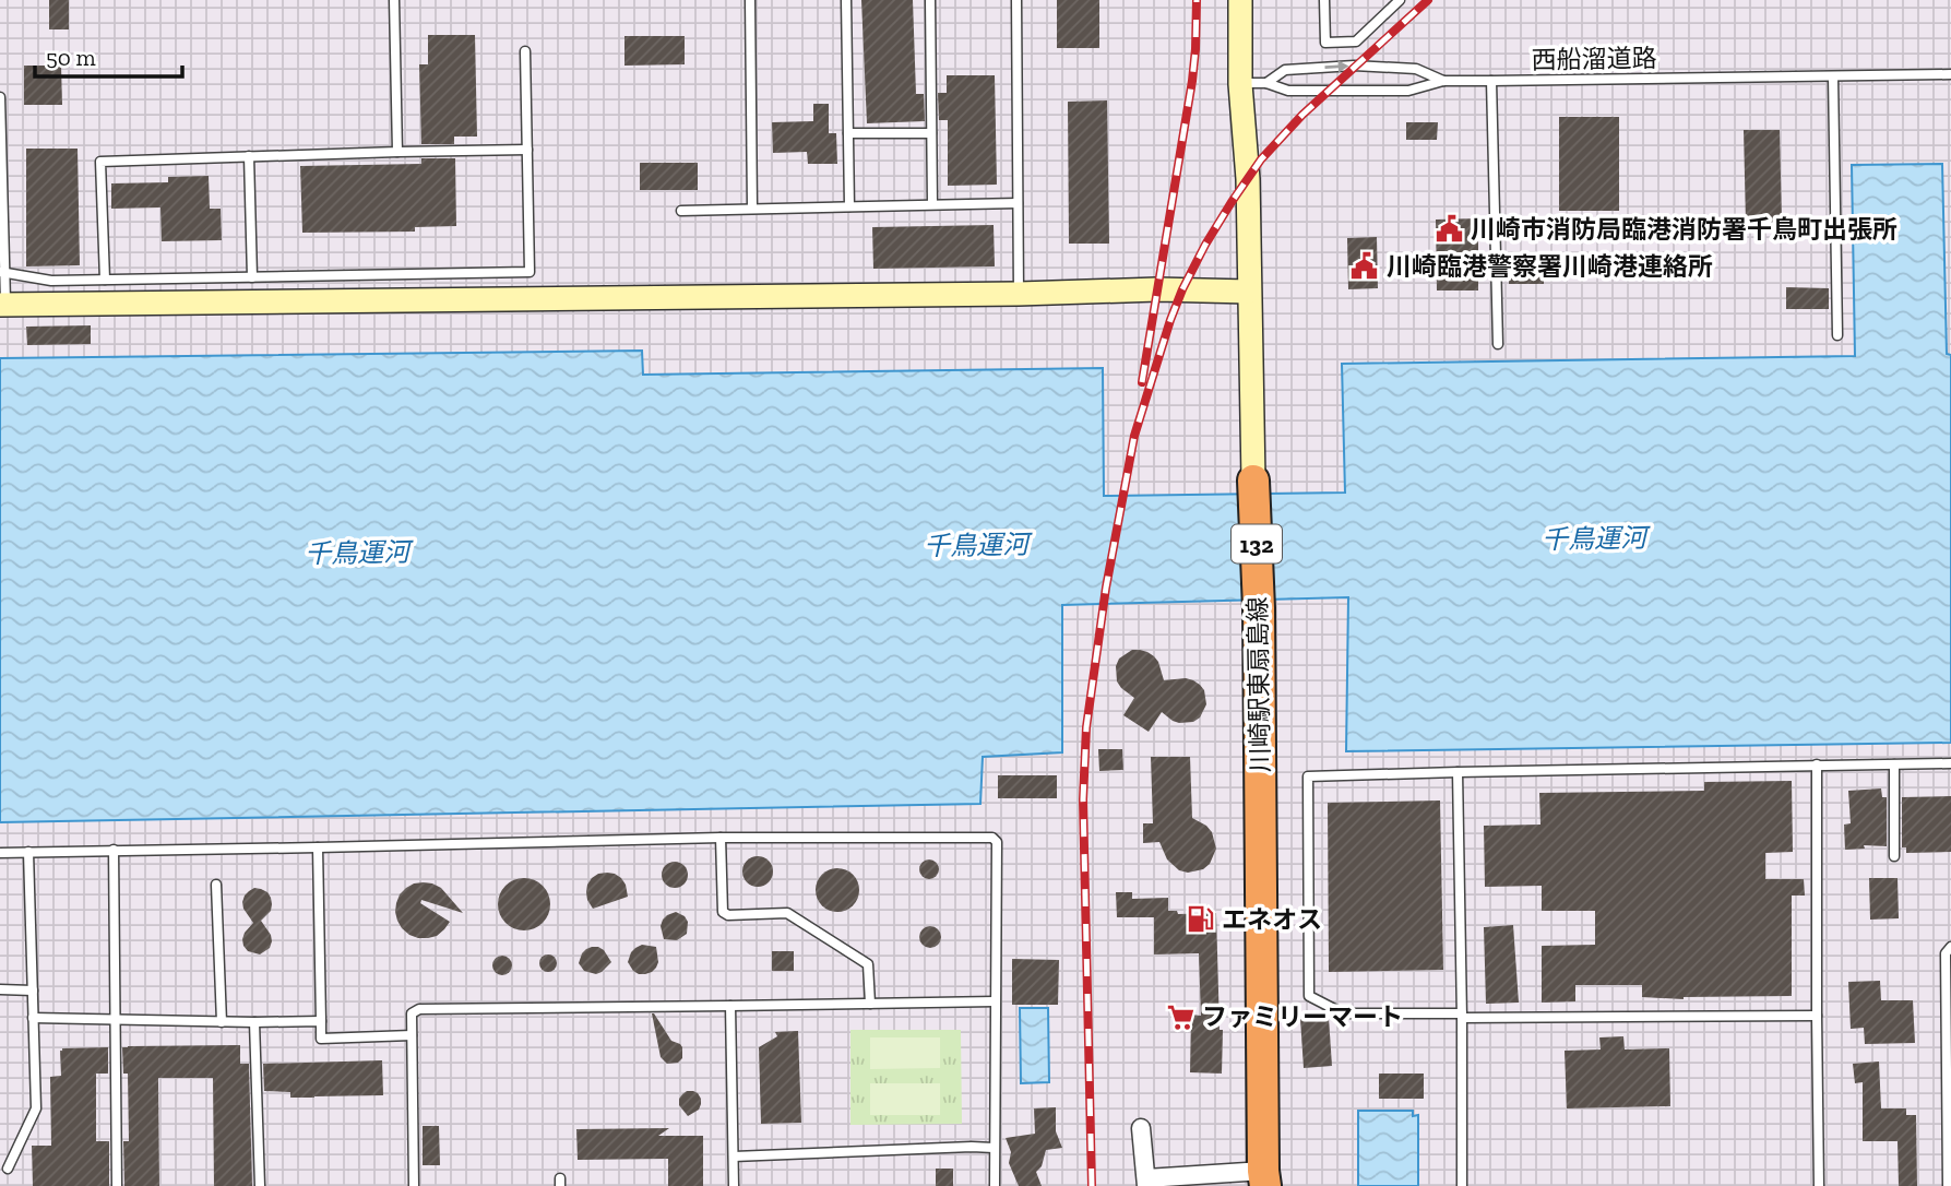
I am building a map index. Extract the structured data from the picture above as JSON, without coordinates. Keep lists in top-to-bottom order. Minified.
{"streets":{"highway":["132","川崎駅東扇島線"],"lane":["西船溜道路"]},"crossings":[["西船溜道路","川崎駅東扇島線"]],"water":["千鳥運河"],"places":{"public building":["川崎市消防局臨港消防署千鳥町出張所","川崎臨港警察署川崎港連絡所"],"fuel station":["エネオス"],"supermarket":["ファミリーマート"]},"scale_bar":"50 m"}
